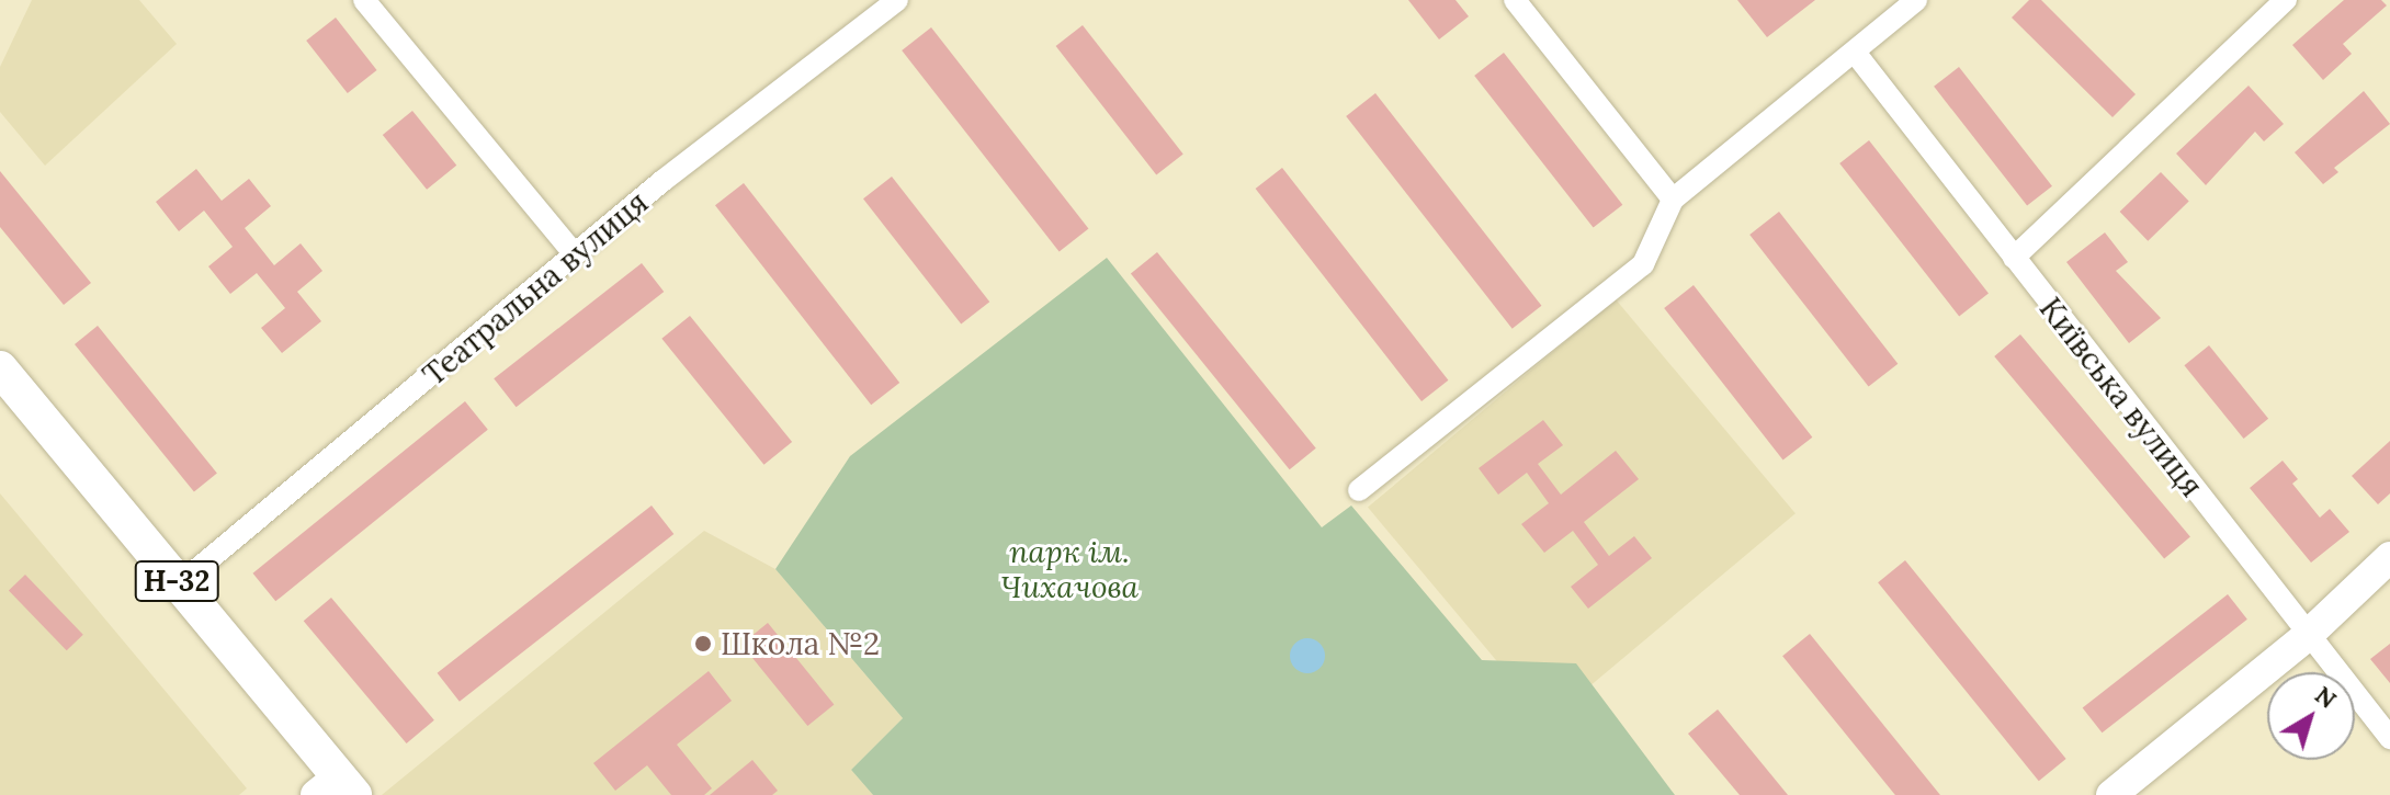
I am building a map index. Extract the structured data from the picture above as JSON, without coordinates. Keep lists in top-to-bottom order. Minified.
{"streets":{"main road":["Н-32"],"street":["Театральна вулиця","Київська вулиця"]},"crossings":[["Театральна вулиця","Н-32"]],"parks":["парк ім. Чихачова"],"places":["Школа №2"],"north":"top right"}
